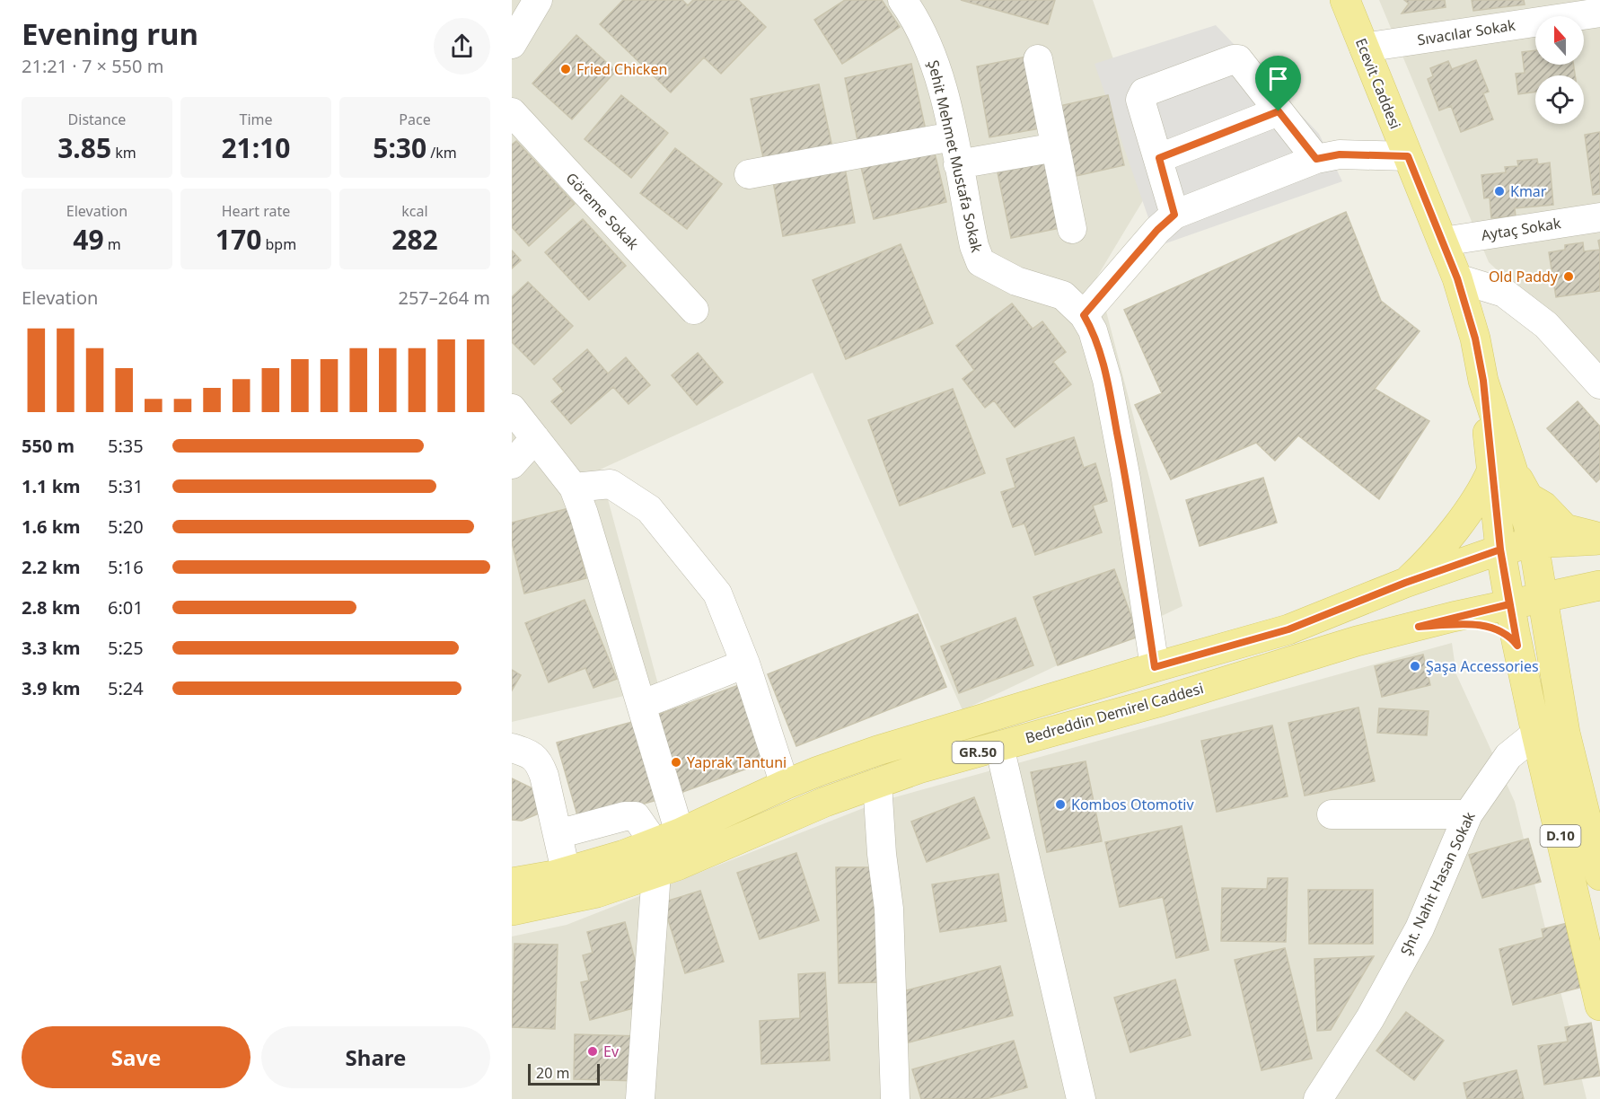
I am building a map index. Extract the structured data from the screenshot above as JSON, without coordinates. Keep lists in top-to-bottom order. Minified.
{"streets":{"main road":["Ecevit Caddesi","Bedreddin Demirel Caddesi","GR.50","D.10"],"street":["Sıvacılar Sokak","Şehit Mehmet Mustafa Sokak","Göreme Sokak","Aytaç Sokak","Şht. Nahit Hasan Sokak"]},"crossings":[["Sıvacılar Sokak","Ecevit Caddesi"],["Ecevit Caddesi","Aytaç Sokak"],["Ecevit Caddesi","GR.50"],["Ecevit Caddesi","D.10"],["Şehit Mehmet Mustafa Sokak","Bedreddin Demirel Caddesi"],["Bedreddin Demirel Caddesi","GR.50"],["Bedreddin Demirel Caddesi","D.10"],["GR.50","D.10"],["D.10","Şht. Nahit Hasan Sokak"]],"places":["Fried Chicken","Kmar","Old Paddy","Şaşa Accessories","Yaprak Tantuni","Kombos Otomotiv","Ev"],"scale_bar":"20 m","north":"top","page":{"heading":["Evening run","21:21 · 7 × 550 m"],"stats":[["Distance","3.85 km"],["Time","21:10"],["Pace","5:30 /km"],["Elevation","49 m"],["Heart rate","170 bpm"],["kcal","282"]],"chart":["Elevation","257–264 m"],"list":[{"name":"550 m","note":"5:35"},{"name":"1.1 km","note":"5:31"},{"name":"1.6 km","note":"5:20"},{"name":"2.2 km","note":"5:16"},{"name":"2.8 km","note":"6:01"},{"name":"3.3 km","note":"5:25"},{"name":"3.9 km","note":"5:24"}],"buttons":["Save","Share"],"scale":"20 m"}}
